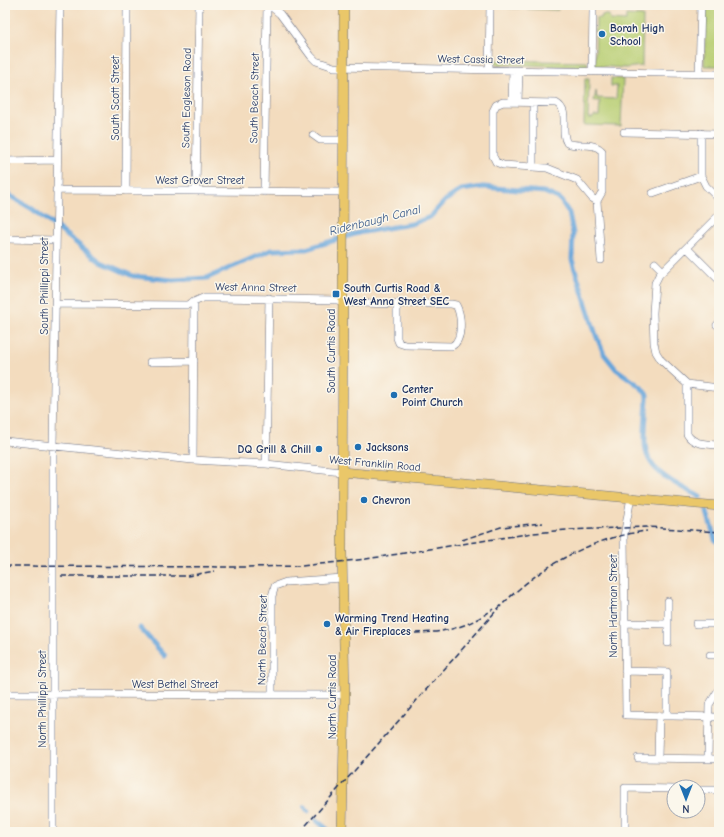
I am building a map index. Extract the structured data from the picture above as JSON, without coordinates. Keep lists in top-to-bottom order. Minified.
{"streets":{"main road":["South Curtis Road","West Franklin Road","North Curtis Road"],"street":["West Cassia Street","South Scott Street","South Eagleson Road","South Beach Street","West Grover Street","South Phillippi Street","West Anna Street","North Hartman Street","North Beach Street","West Bethel Street","North Phillippi Street"]},"crossings":[["West Cassia Street","South Beach Street"],["West Cassia Street","South Curtis Road"],["South Scott Street","West Grover Street"],["South Eagleson Road","West Grover Street"],["South Beach Street","West Grover Street"],["West Grover Street","South Phillippi Street"],["West Grover Street","South Curtis Road"],["South Phillippi Street","West Anna Street"],["South Phillippi Street","West Franklin Road"],["South Phillippi Street","North Phillippi Street"],["West Anna Street","South Curtis Road"],["South Curtis Road","West Franklin Road"],["South Curtis Road","North Curtis Road"],["West Franklin Road","North Hartman Street"],["North Beach Street","West Bethel Street"],["North Beach Street","North Curtis Road"],["West Bethel Street","North Curtis Road"],["West Bethel Street","North Phillippi Street"]],"water":["Ridenbaugh Canal"],"places":{"other":["Borah High School","Center Point Church","Jacksons","DQ Grill & Chill","Chevron","Warming Trend Heating & Air Fireplaces"],"transit":["South Curtis Road & West Anna Street SEC"]},"north":"bottom"}
